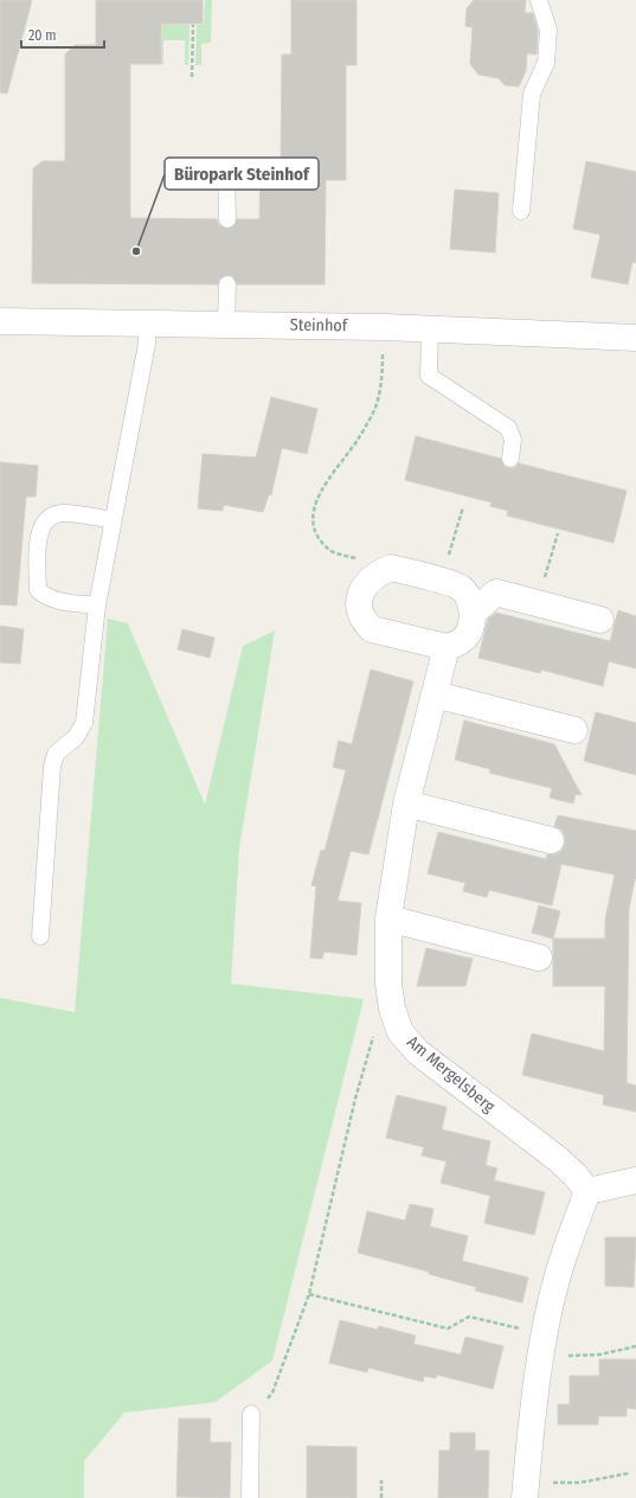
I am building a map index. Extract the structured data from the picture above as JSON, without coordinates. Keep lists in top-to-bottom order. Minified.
{"streets":{"street":["Steinhof","Am Mergelsberg"]},"places":["Büropark Steinhof"],"scale_bar":"20 m"}
